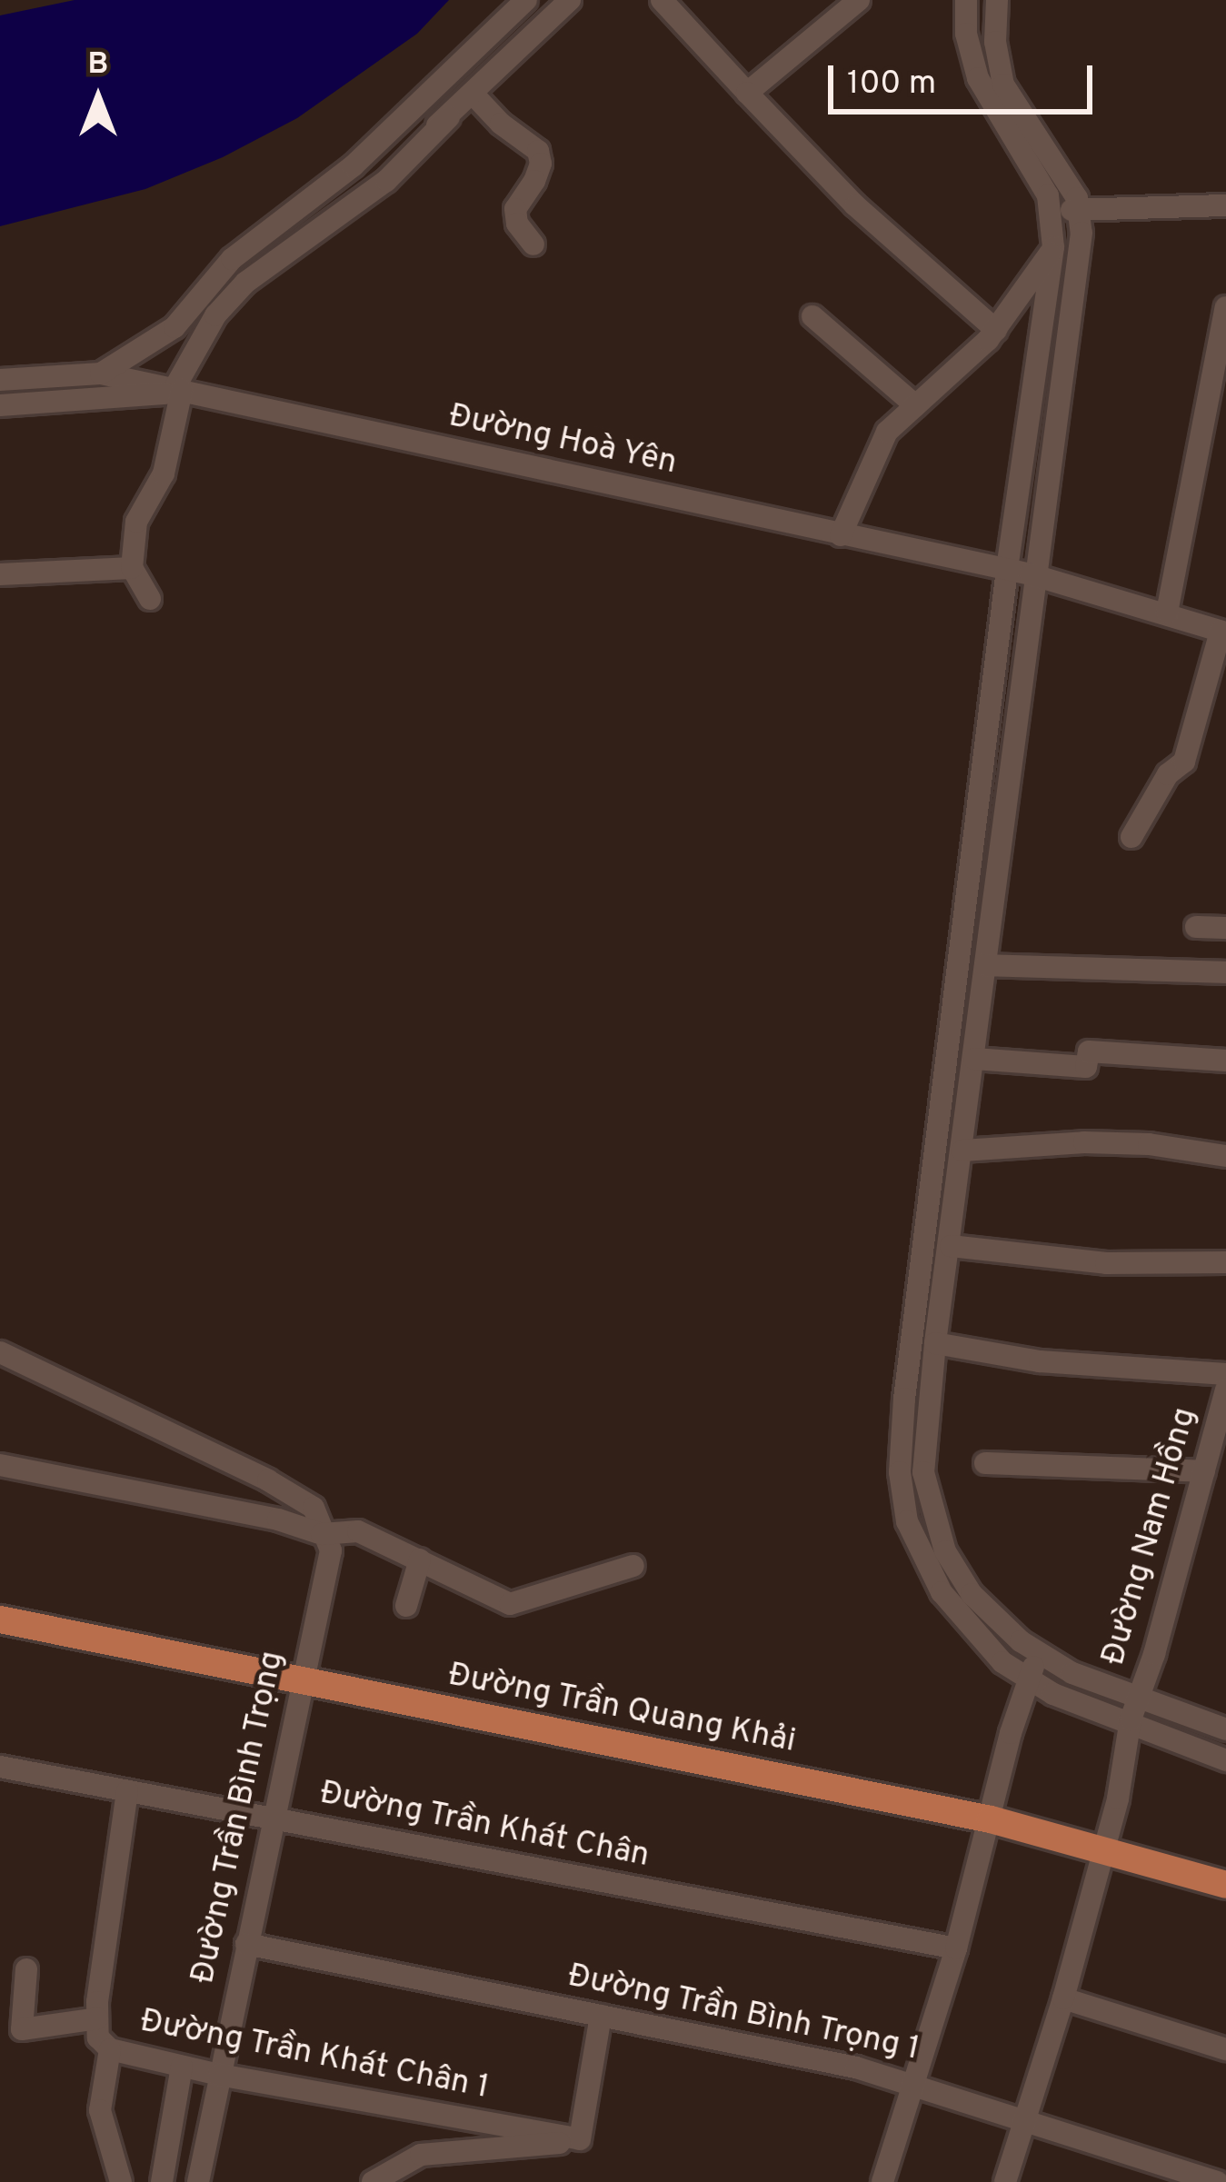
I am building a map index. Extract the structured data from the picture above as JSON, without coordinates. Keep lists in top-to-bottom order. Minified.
{"streets":{"main road":["Đường Trần Quang Khải"],"street":["Đường Hoà Yên","Đường Nam Hồng","Đường Trần Bình Trọng","Đường Trần Khát Chân","Đường Trần Bình Trọng 1","Đường Trần Khát Chân 1"]},"crossings":[["Đường Nam Hồng","Đường Trần Quang Khải"],["Đường Nam Hồng","Đường Trần Bình Trọng 1"],["Đường Trần Quang Khải","Đường Trần Bình Trọng"],["Đường Trần Bình Trọng","Đường Trần Khát Chân"],["Đường Trần Bình Trọng","Đường Trần Bình Trọng 1"],["Đường Trần Bình Trọng","Đường Trần Khát Chân 1"],["Đường Trần Khát Chân","Đường Trần Khát Chân 1"]],"scale_bar":"100 m","north":"top"}
